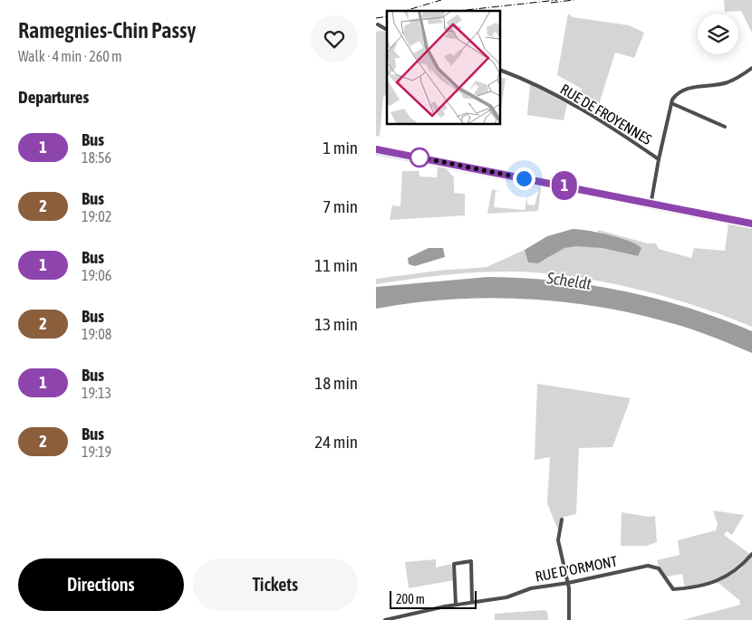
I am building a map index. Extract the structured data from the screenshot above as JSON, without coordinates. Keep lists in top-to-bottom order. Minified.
{"streets":{"street":["RUE DE FROYENNES","RUE D'ORMONT"]},"water":["Scheldt"],"lines":["bus line 1"],"scale_bar":"200 m","page":{"heading":[["Ramegnies-Chin Passy","Walk · 4 min · 260 m"],"Departures"],"on_map":"1","list":[{"mark":"1","name":"Bus","note":"18:56","value":"1 min"},{"mark":"2","name":"Bus","note":"19:02","value":"7 min"},{"mark":"1","name":"Bus","note":"19:06","value":"11 min"},{"mark":"2","name":"Bus","note":"19:08","value":"13 min"},{"mark":"1","name":"Bus","note":"19:13","value":"18 min"},{"mark":"2","name":"Bus","note":"19:19","value":"24 min"}],"buttons":["Directions","Tickets"],"scale":"200 m"}}
